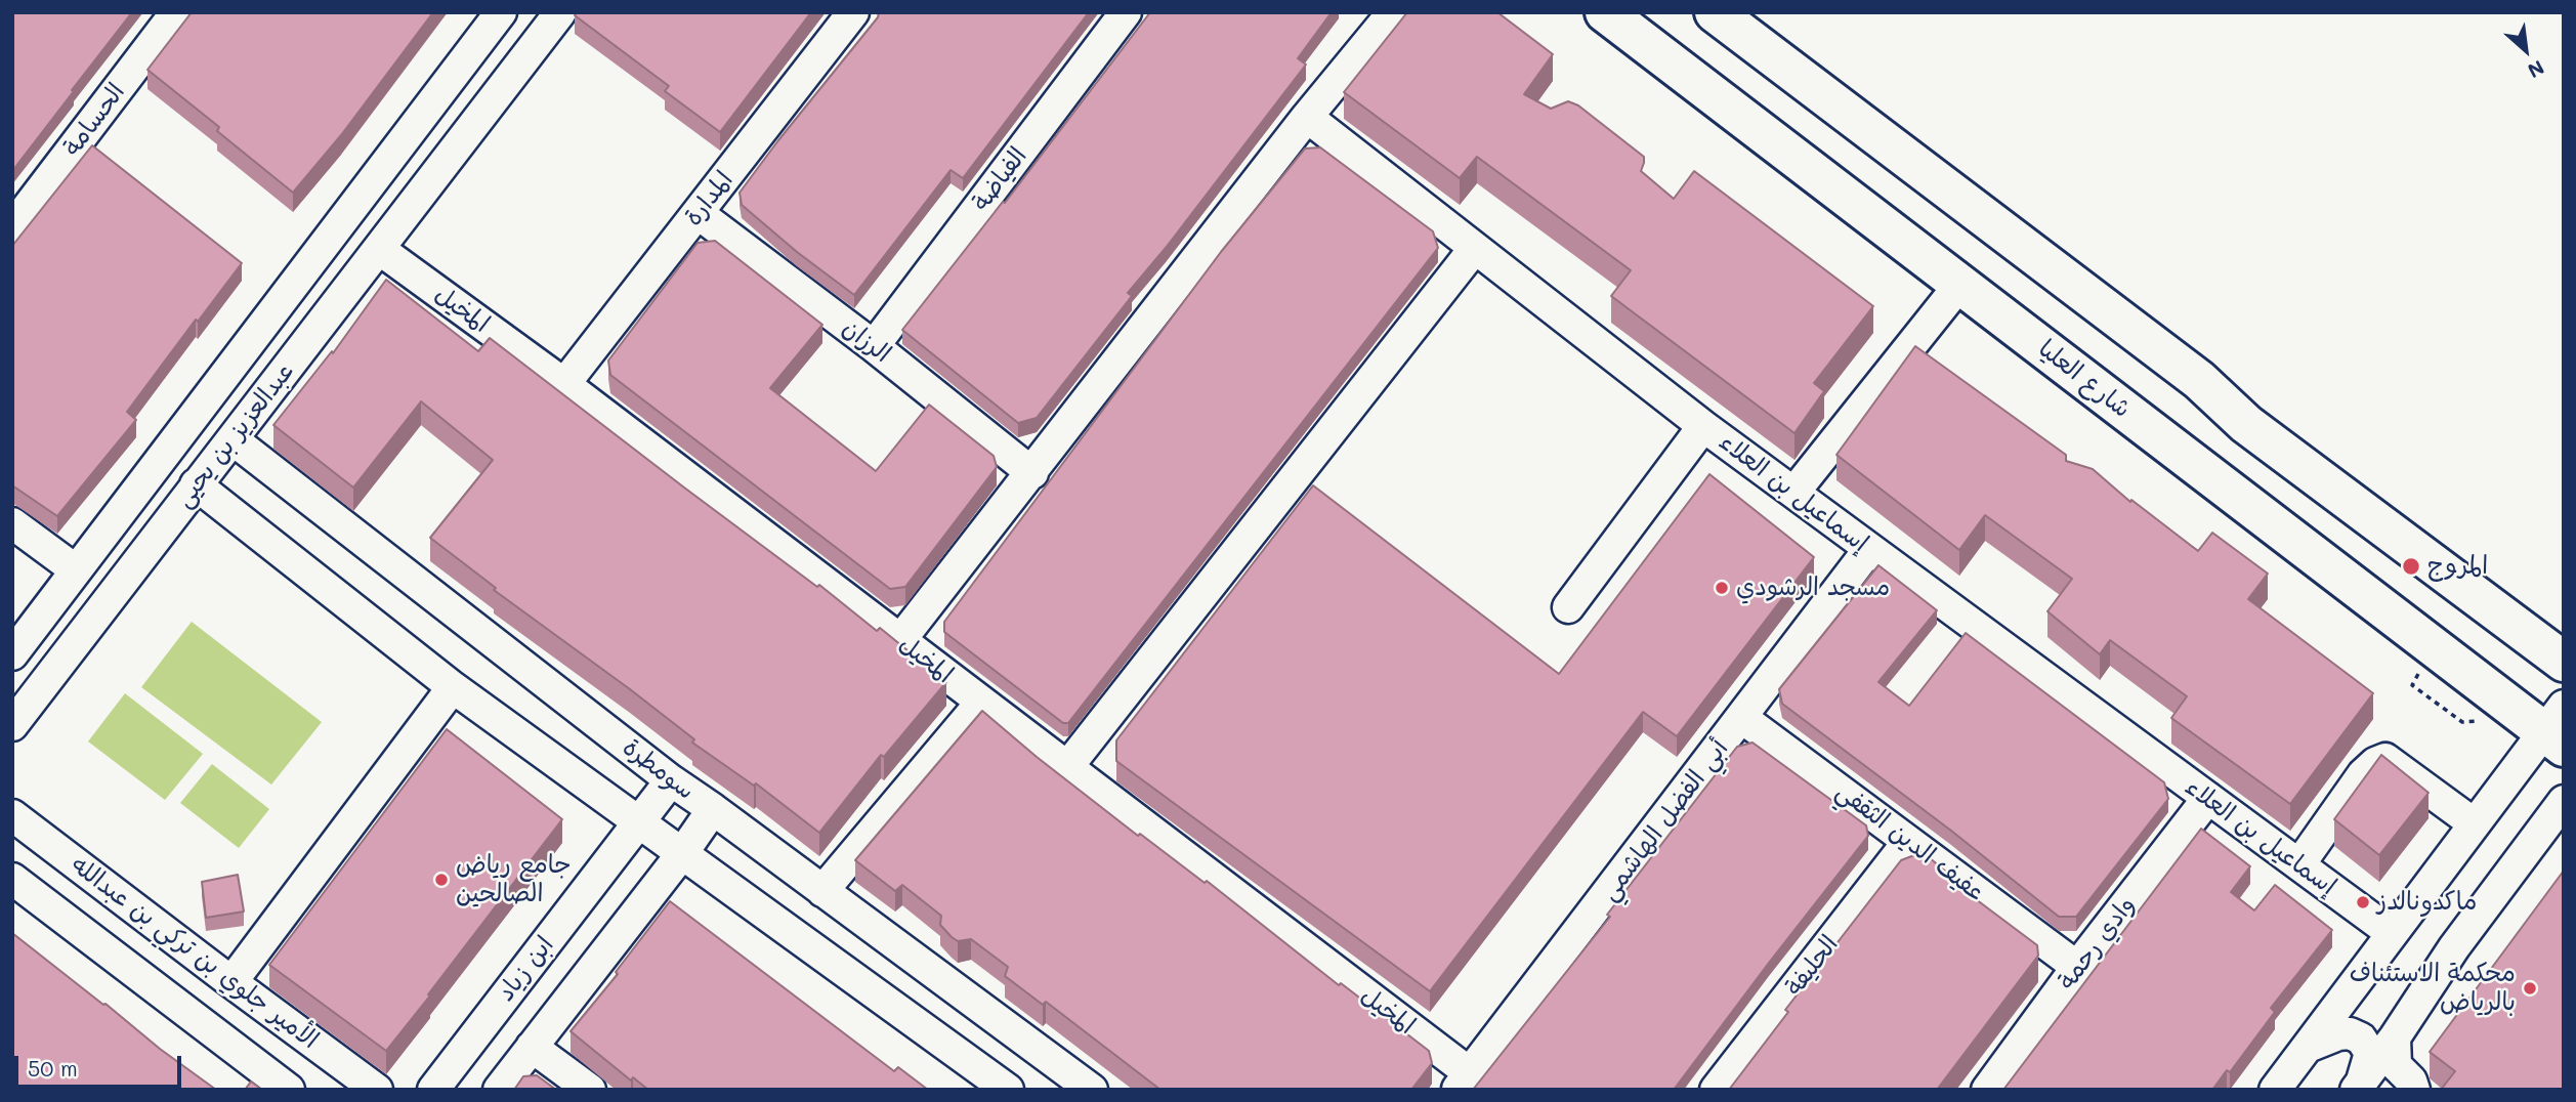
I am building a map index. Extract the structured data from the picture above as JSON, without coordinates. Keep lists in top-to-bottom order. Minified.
{"streets":{"main road":["شارع العليا"],"street":["الحسامة","الفياضة","المدارة","المخيل","الرزان","عبدالعزيز بن يحيى","إسماعيل بن العلاء","سومطرة","أبي الفضل الهاشمي","عفيف الدين الثقفي","وادي رحمة","الأمير جلوي بن تركي بن عبدالله","الحليفة","ابن زياد"]},"crossings":[["الفياضة","الرزان"],["المدارة","المخيل"],["المدارة","الرزان"],["المخيل","عبدالعزيز بن يحيى"],["المخيل","أبي الفضل الهاشمي"],["عبدالعزيز بن يحيى","سومطرة"],["إسماعيل بن العلاء","أبي الفضل الهاشمي"],["إسماعيل بن العلاء","وادي رحمة"],["سومطرة","ابن زياد"],["أبي الفضل الهاشمي","عفيف الدين الثقفي"],["عفيف الدين الثقفي","وادي رحمة"],["عفيف الدين الثقفي","الحليفة"]],"places":["المروج","مسجد الرشودي","جامع رياض الصالحين","ماكدونالدز","محكمة الاستئناف بالرياض"],"scale_bar":"50 m","north":"bottom right"}
